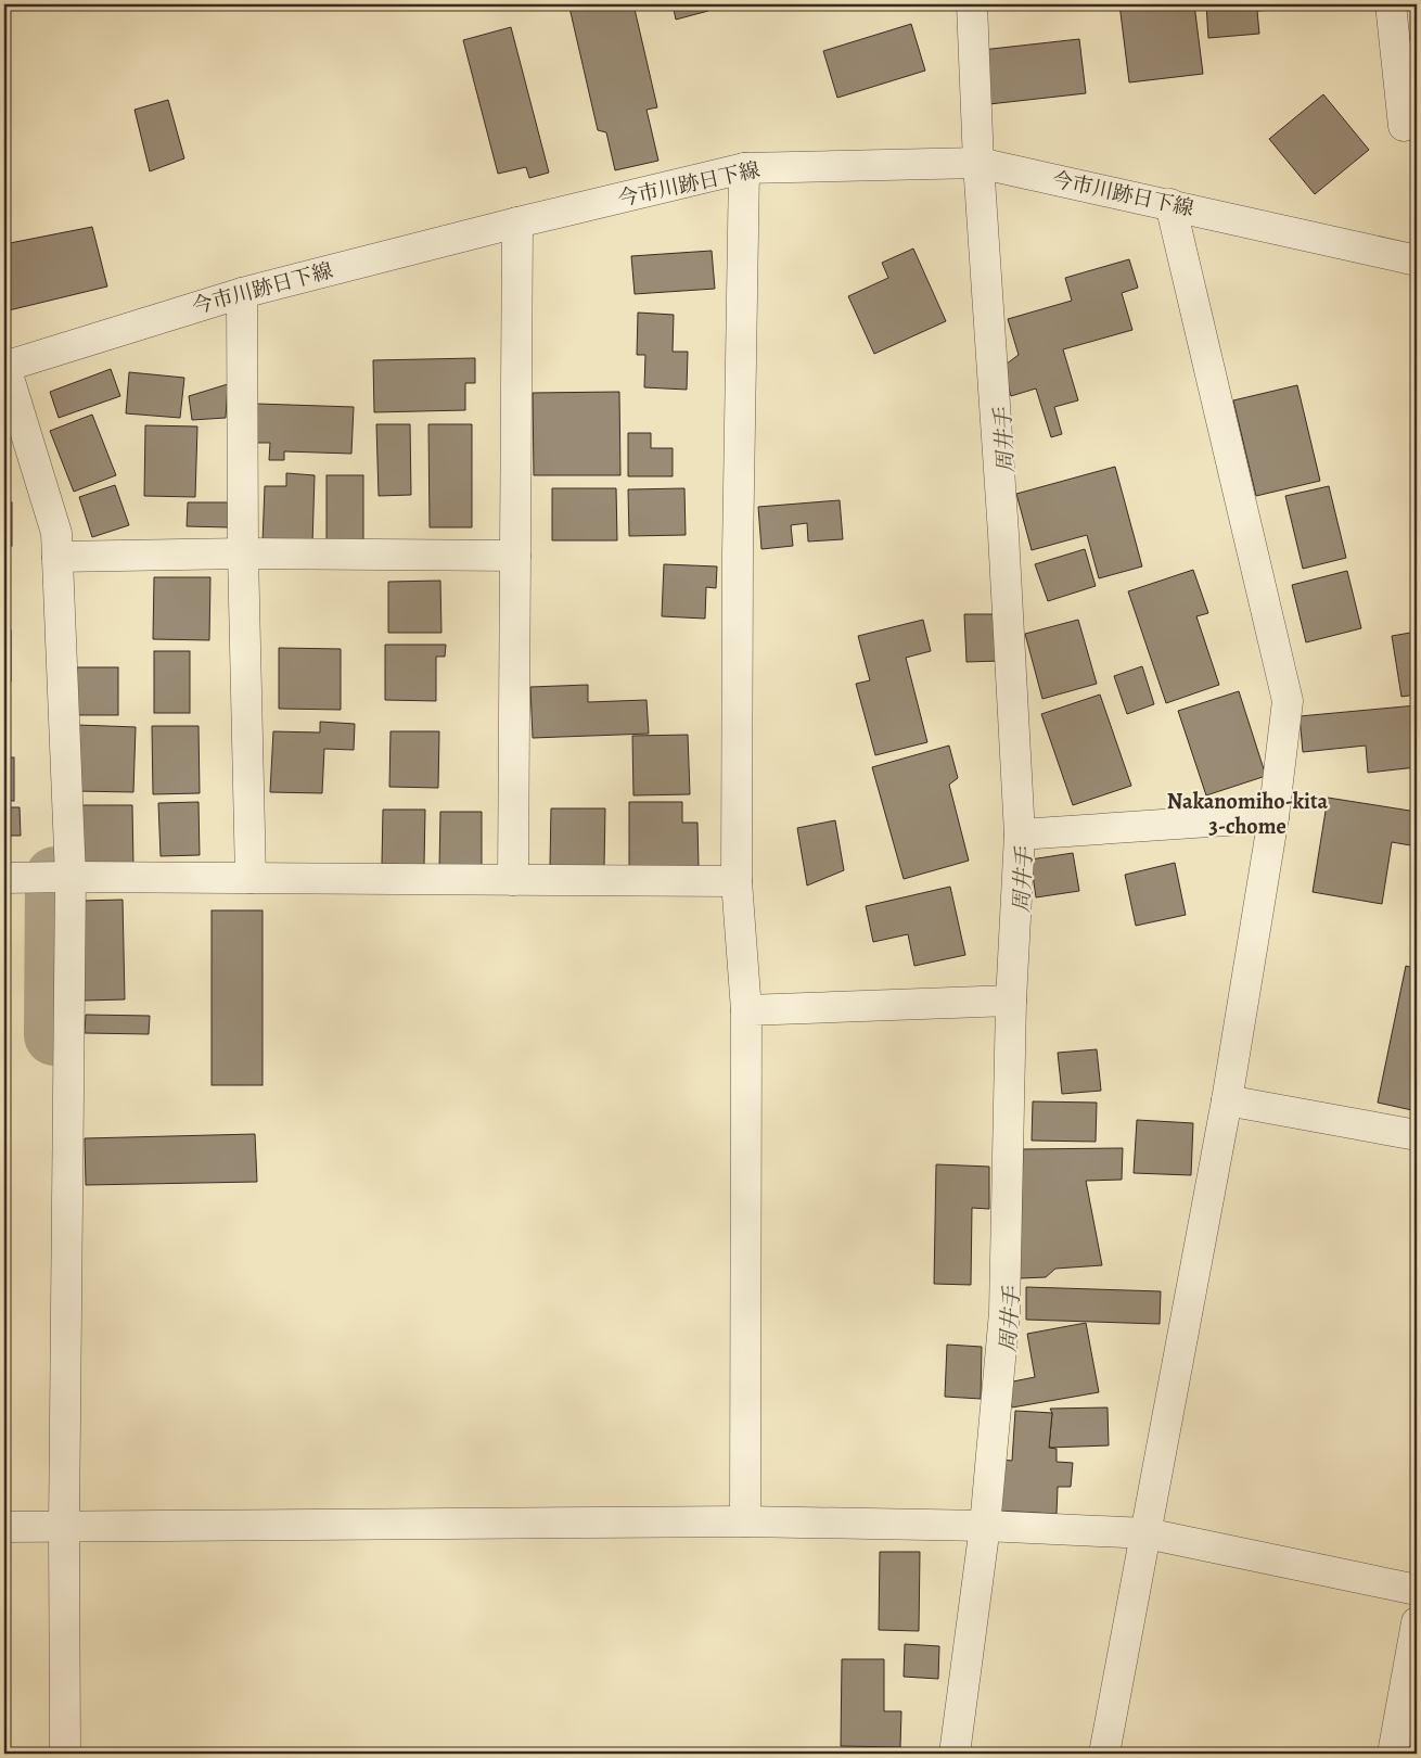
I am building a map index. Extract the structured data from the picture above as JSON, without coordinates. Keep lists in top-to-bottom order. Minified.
{"streets":{"street":["今市川跡日下線"]},"districts":["Nakanomiho-kita 3-chome"],"water":["周井手"]}
